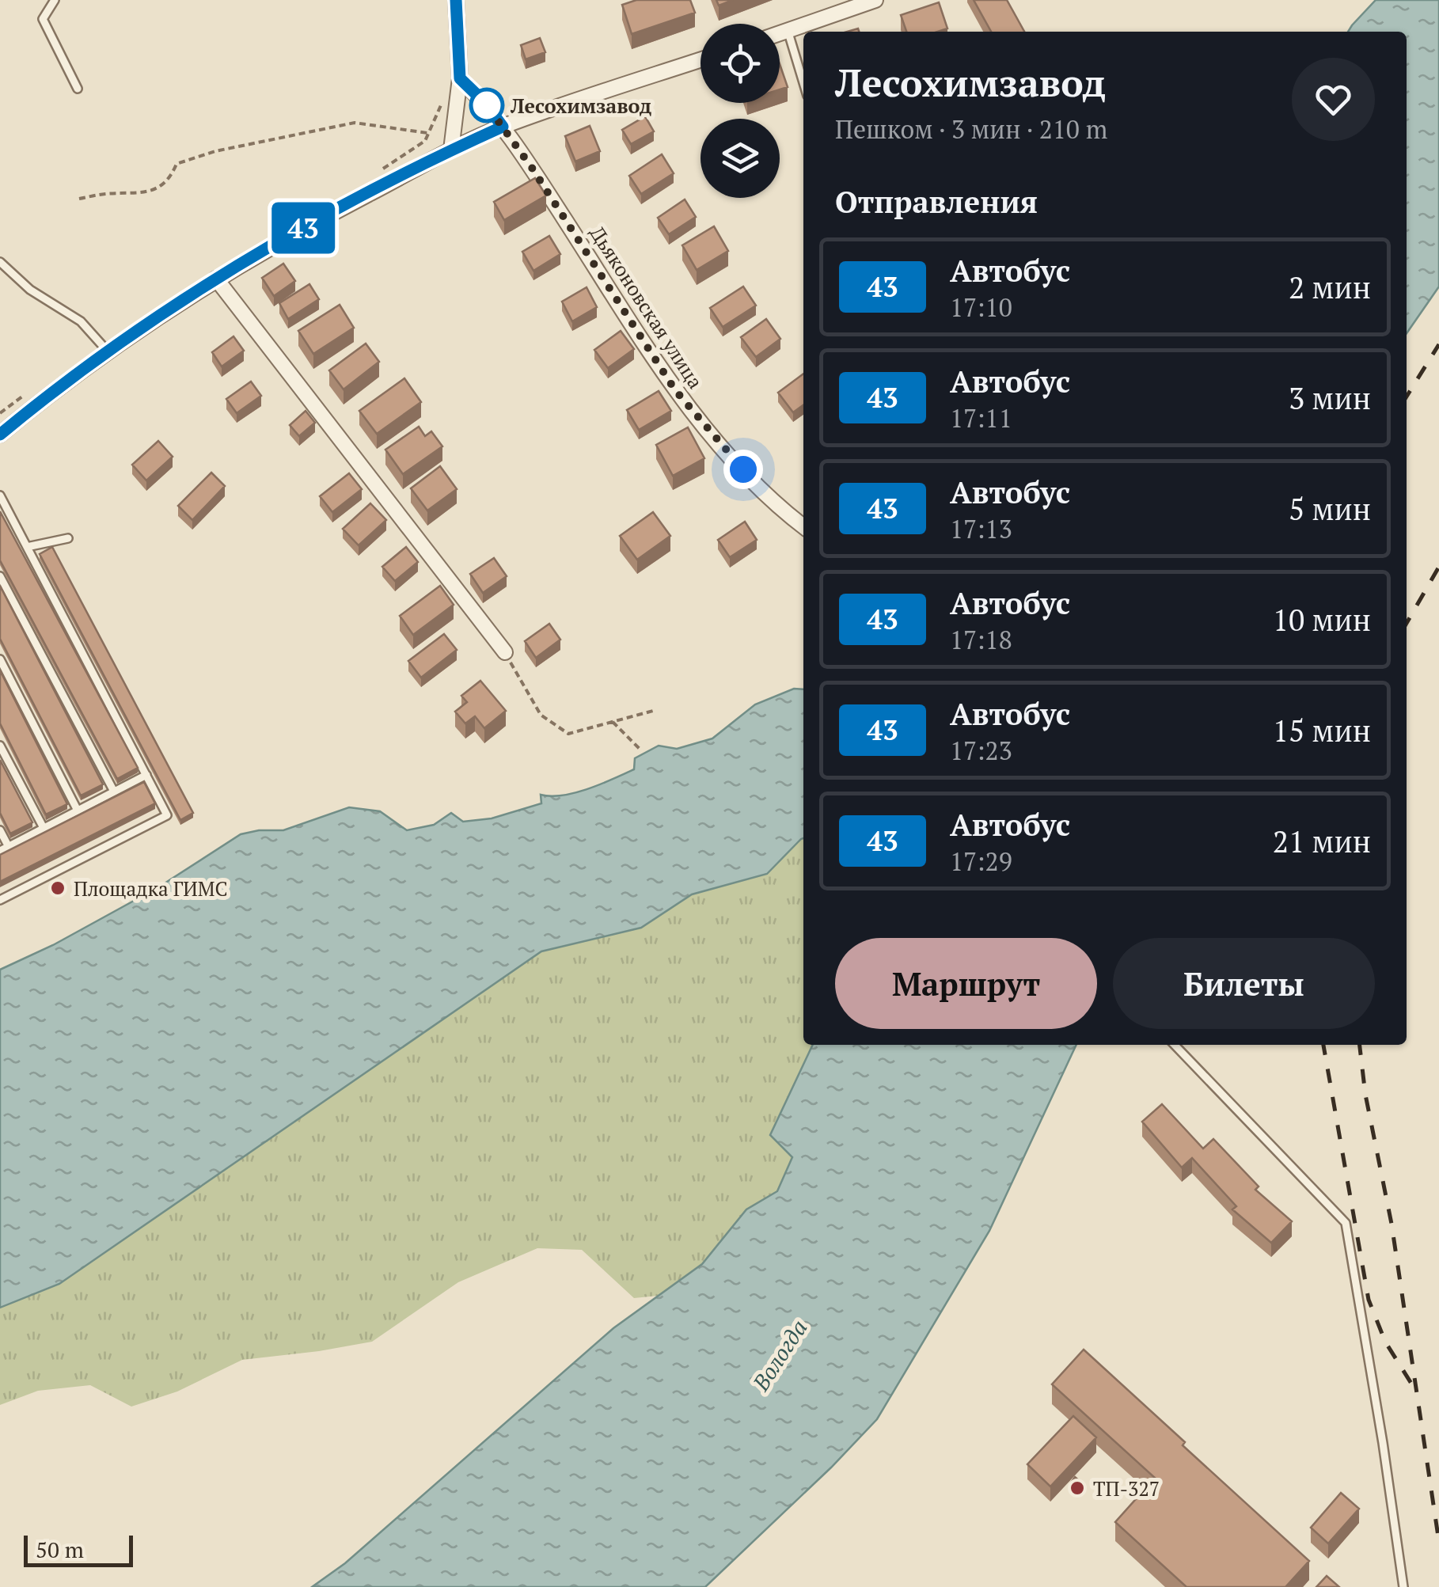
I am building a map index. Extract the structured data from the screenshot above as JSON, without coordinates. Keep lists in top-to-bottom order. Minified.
{"streets":{"street":["Дьяконовская улица"]},"water":["Вологда"],"places":["Лесохимзавод","Площадка ГИМС","ТП-327"],"lines":["bus line 43"],"scale_bar":"50 m","page":{"on_map":"43","heading":[["Лесохимзавод","Пешком · 3 мин · 210 m"],"Отправления"],"list":[{"mark":"43","name":"Автобус","note":"17:10","value":"2 мин"},{"mark":"43","name":"Автобус","note":"17:11","value":"3 мин"},{"mark":"43","name":"Автобус","note":"17:13","value":"5 мин"},{"mark":"43","name":"Автобус","note":"17:18","value":"10 мин"},{"mark":"43","name":"Автобус","note":"17:23","value":"15 мин"},{"mark":"43","name":"Автобус","note":"17:29","value":"21 мин"}],"buttons":["Маршрут","Билеты"],"scale":"50 m"}}
